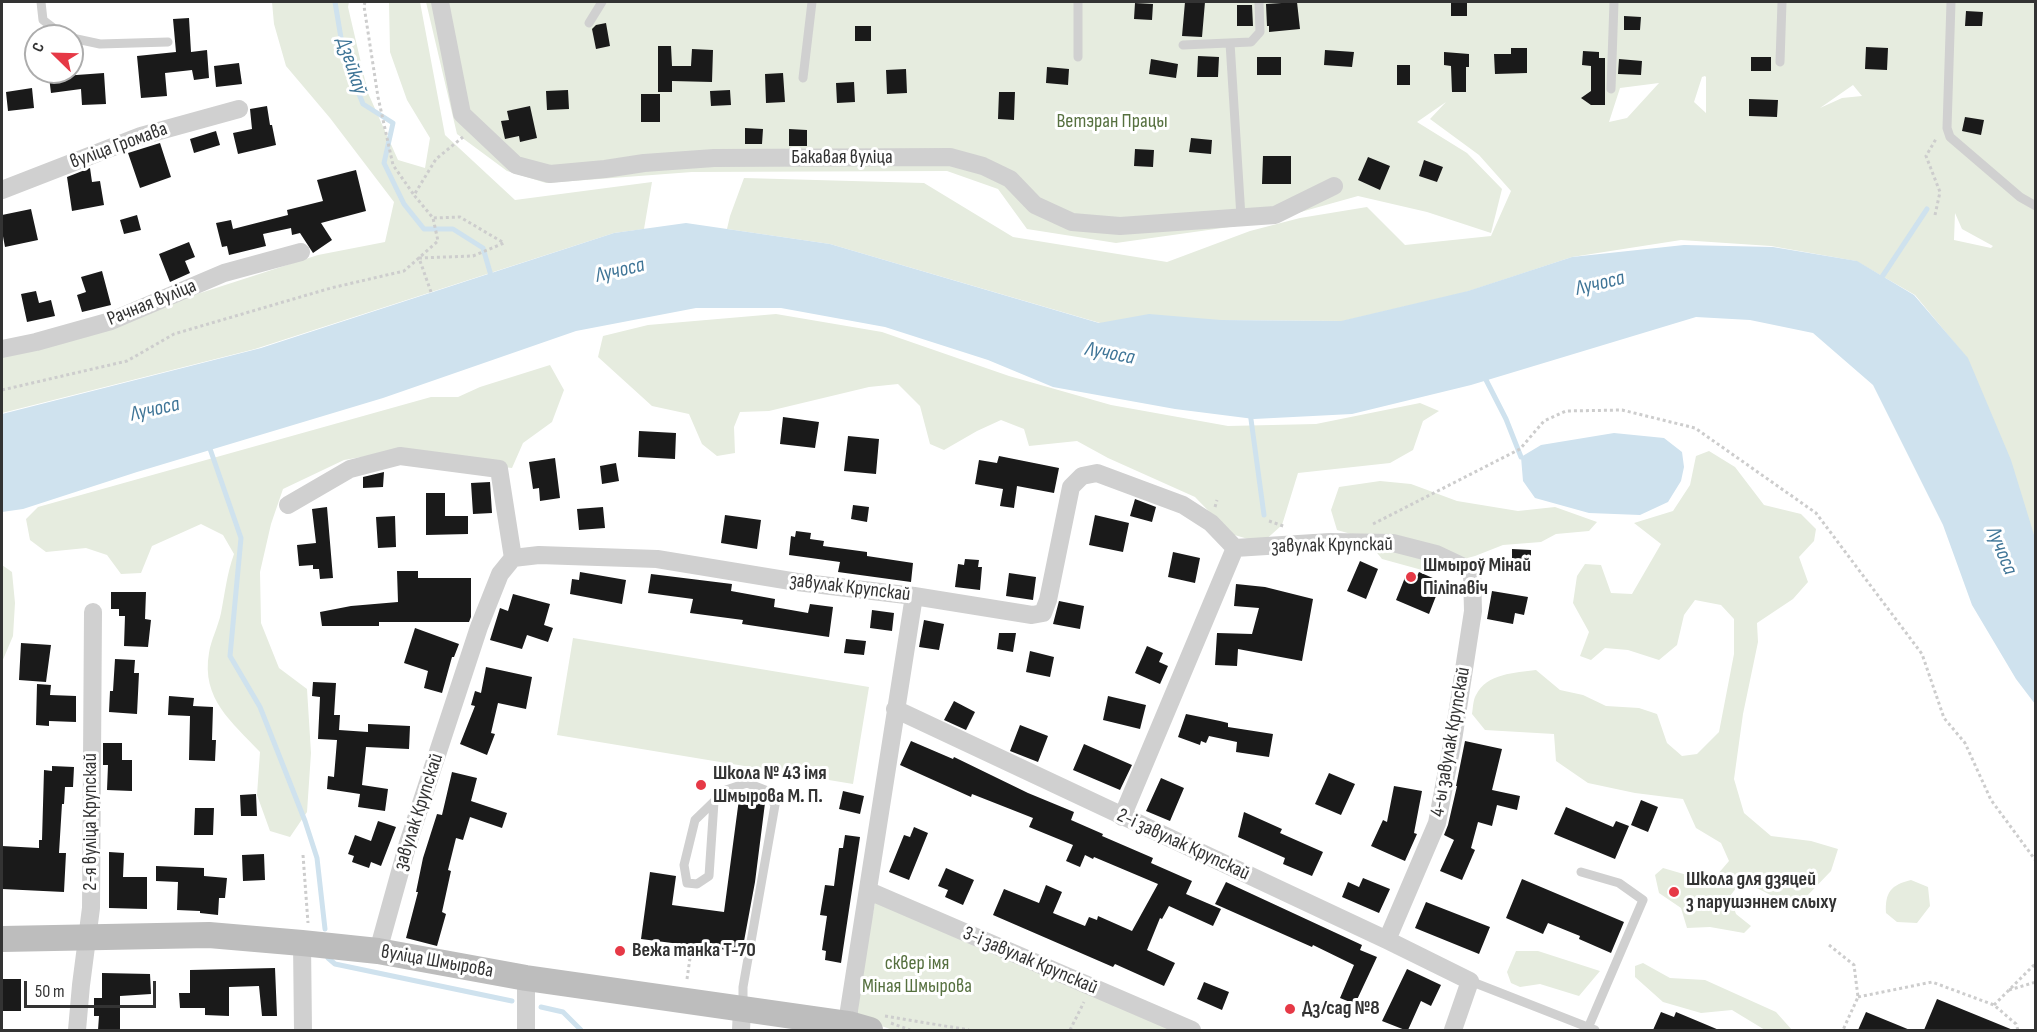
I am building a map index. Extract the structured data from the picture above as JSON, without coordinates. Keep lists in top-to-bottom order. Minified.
{"streets":{"street":["вуліца Громава","Бакавая вуліца","Рачная вуліца","завулак Крупскай","4-ы завулак Крупскай","2-я вуліца Крупскай","2-і завулак Крупскай","3-і завулак Крупскай","вуліца Шмырова"]},"crossings":[["завулак Крупскай","4-ы завулак Крупскай"],["завулак Крупскай","вуліца Шмырова"],["4-ы завулак Крупскай","2-і завулак Крупскай"],["2-я вуліца Крупскай","вуліца Шмырова"]],"water":["Дзейкаў","Лучоса"],"parks":["Ветэран Працы","сквер імя Міная Шмырова"],"places":["Шмыроў Мінай Піліпавіч","Школа № 43 імя Шмырова М. П.","Школа для дзяцей з парушэннем слыху","Вежа танка Т-70","Дз/сад №8"],"scale_bar":"50 m","north":"top left"}
